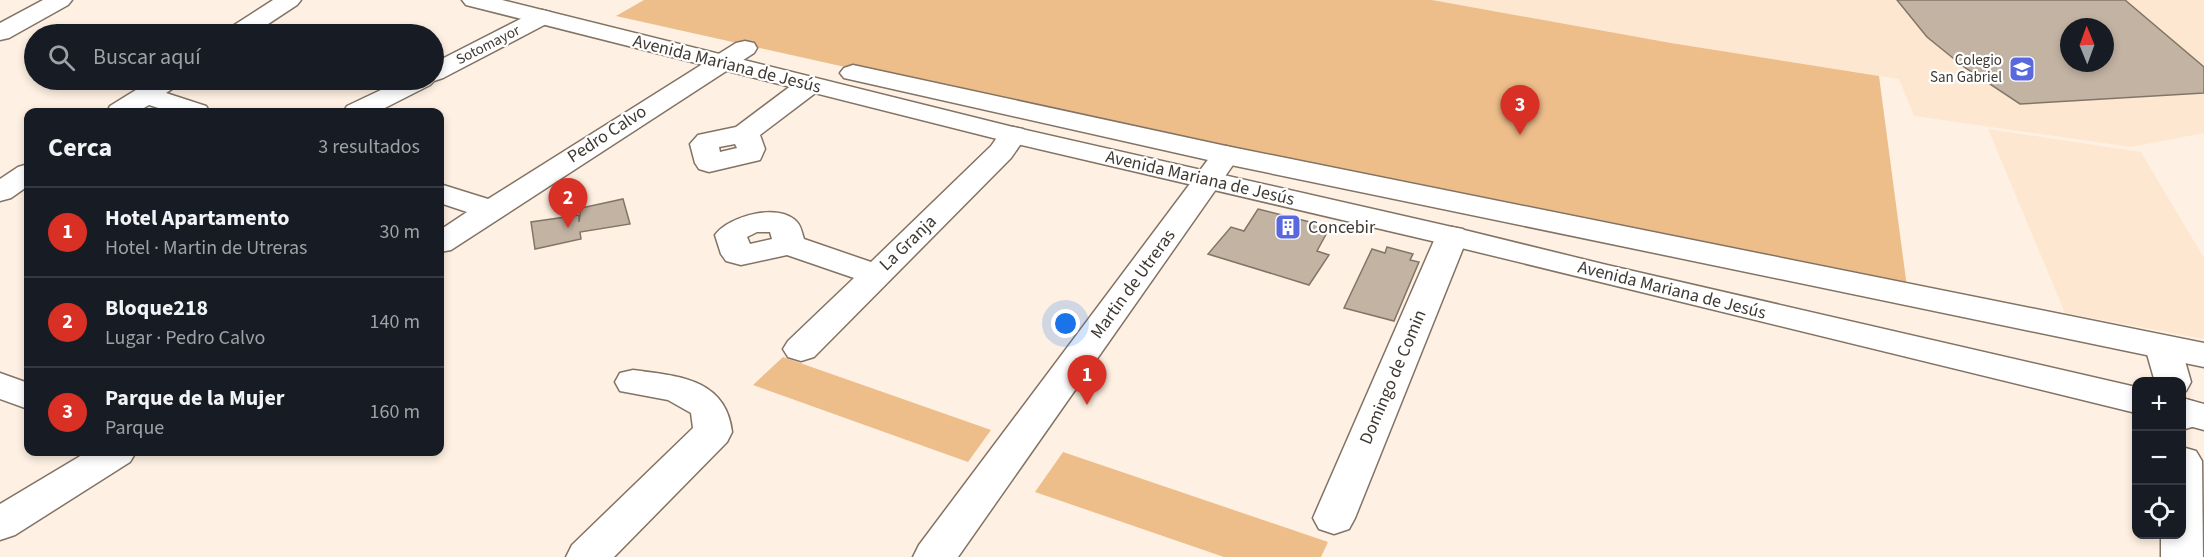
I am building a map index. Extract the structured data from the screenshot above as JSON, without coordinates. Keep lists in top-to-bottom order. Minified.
{"streets":{"main road":["Sotomayor","Avenida Mariana de Jesús","Pedro Calvo","La Granja","Martin de Utreras","Domingo de Comin"]},"crossings":[["Sotomayor","Avenida Mariana de Jesús"],["Avenida Mariana de Jesús","Pedro Calvo"],["Avenida Mariana de Jesús","La Granja"],["Avenida Mariana de Jesús","Martin de Utreras"],["Avenida Mariana de Jesús","Domingo de Comin"]],"places":{"school or university":["Colegio San Gabriel"],"building":["Concebir"]},"north":"top","page":{"search":"Buscar aquí","pins":["3","2","1"],"heading":["Cerca","3 resultados"],"list":[{"mark":"1","name":"Hotel Apartamento","note":"Hotel · Martin de Utreras","value":"30 m"},{"mark":"2","name":"Bloque218","note":"Lugar · Pedro Calvo","value":"140 m"},{"mark":"3","name":"Parque de la Mujer","note":"Parque","value":"160 m"}],"map_buttons":["+","−"]}}
